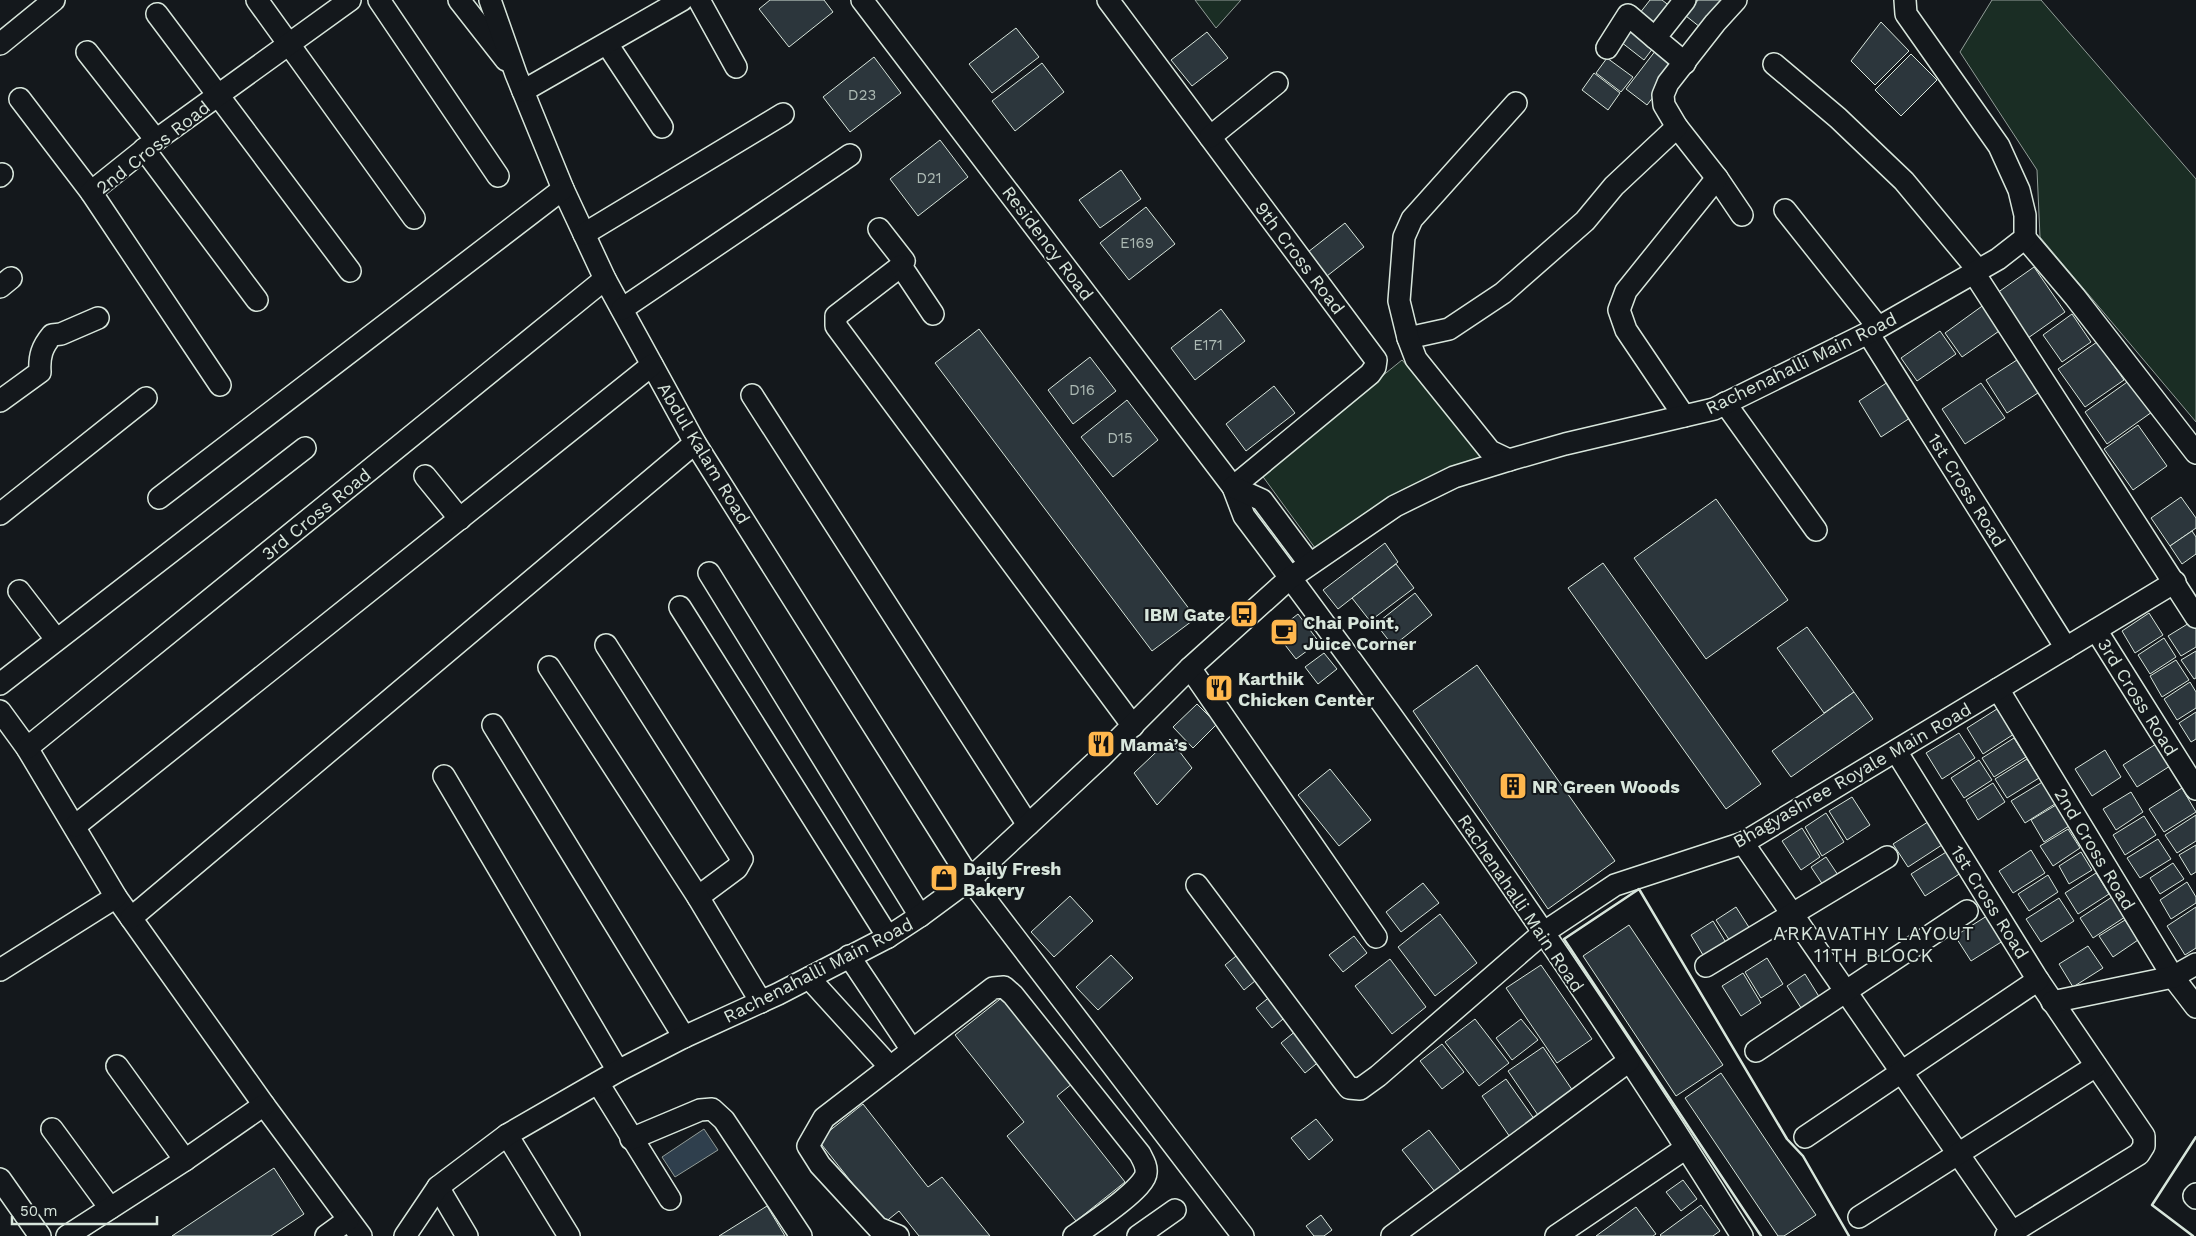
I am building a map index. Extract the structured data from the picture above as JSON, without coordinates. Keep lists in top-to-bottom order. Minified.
{"streets":{"street":["2nd Cross Road","Residency Road","9th Cross Road","Rachenahalli Main Road","Abdul Kalam Road","1st Cross Road","3rd Cross Road","Bhagyashree Royale Main Road"]},"crossings":[["2nd Cross Road","Bhagyashree Royale Main Road"],["Residency Road","9th Cross Road"],["Residency Road","Rachenahalli Main Road"],["Rachenahalli Main Road","Abdul Kalam Road"],["Rachenahalli Main Road","1st Cross Road"],["Rachenahalli Main Road","Bhagyashree Royale Main Road"],["Abdul Kalam Road","3rd Cross Road"],["1st Cross Road","Bhagyashree Royale Main Road"],["3rd Cross Road","Bhagyashree Royale Main Road"]],"districts":["ARKAVATHY LAYOUT 11TH BLOCK"],"places":{"bus stop":["IBM Gate"],"cafe":["Chai Point, Juice Corner"],"restaurant":["Karthik Chicken Center","Mama’s"],"building":["NR Green Woods"],"shop":["Daily Fresh Bakery"]},"house_numbers":["D23","D21","E169","E171","D16","D15"],"scale_bar":"50 m"}
